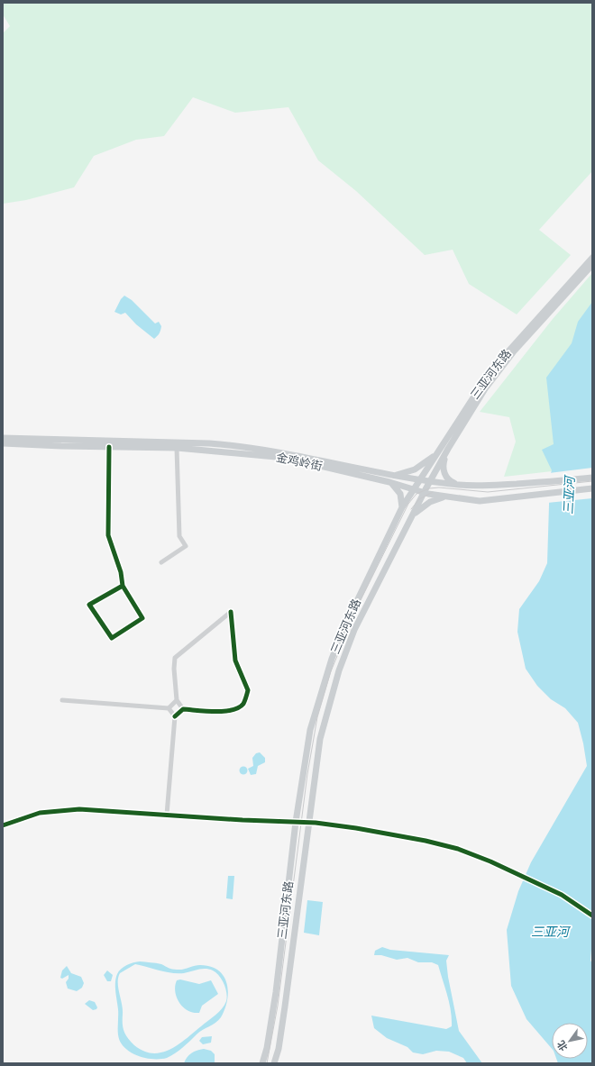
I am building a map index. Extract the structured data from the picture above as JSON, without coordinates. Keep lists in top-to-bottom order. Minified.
{"streets":{"main road":["三亚河东路","金鸡岭街"]},"crossings":[["三亚河东路","金鸡岭街"]],"water":["三亚河"],"north":"bottom left"}
